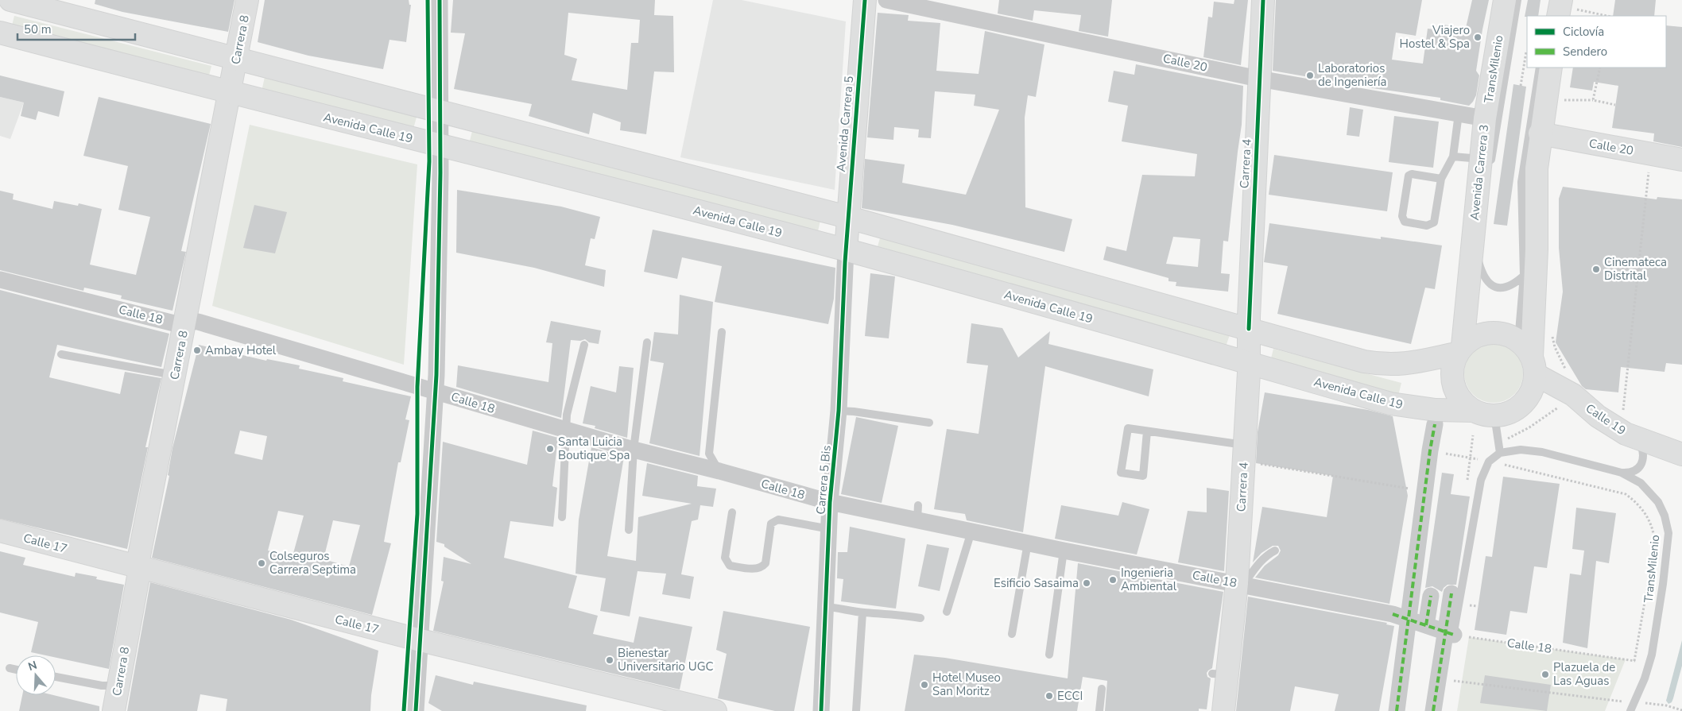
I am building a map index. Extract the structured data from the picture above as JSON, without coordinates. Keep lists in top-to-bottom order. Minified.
{"streets":{"main road":["Carrera 8","Calle 20","Avenida Carrera 5","Avenida Calle 19","Carrera 4","Avenida Carrera 3","Calle 19","Calle 17"],"street":["Calle 18","Carrera 5 Bis"],"lane":["TransMilenio"]},"crossings":[["Carrera 8","Avenida Calle 19"],["Carrera 8","Calle 18"],["Carrera 8","Calle 17"],["Calle 20","Carrera 4"],["Calle 20","Avenida Carrera 3"],["TransMilenio","Avenida Carrera 3"],["TransMilenio","Calle 18"],["Avenida Carrera 5","Avenida Calle 19"],["Avenida Carrera 5","Carrera 5 Bis"],["Avenida Calle 19","Carrera 4"],["Avenida Calle 19","Avenida Carrera 3"],["Avenida Calle 19","Calle 19"],["Avenida Calle 19","Carrera 5 Bis"],["Carrera 4","Calle 18"],["Avenida Carrera 3","Calle 19"],["Calle 18","Carrera 5 Bis"]],"places":["Viajero Hostel & Spa","Laboratorios de Ingeniería","Cinemateca Distrital","Ambay Hotel","Santa Luicia Boutique Spa","Colseguros Carrera Septima","Ingenieria Ambiental","Esificio Sasaima","Bienestar Universitario UGC","Plazuela de Las Aguas","Hotel Museo San Moritz","ECCI"],"legend":["Ciclovía","Sendero"],"scale_bar":"50 m","north":"top"}
